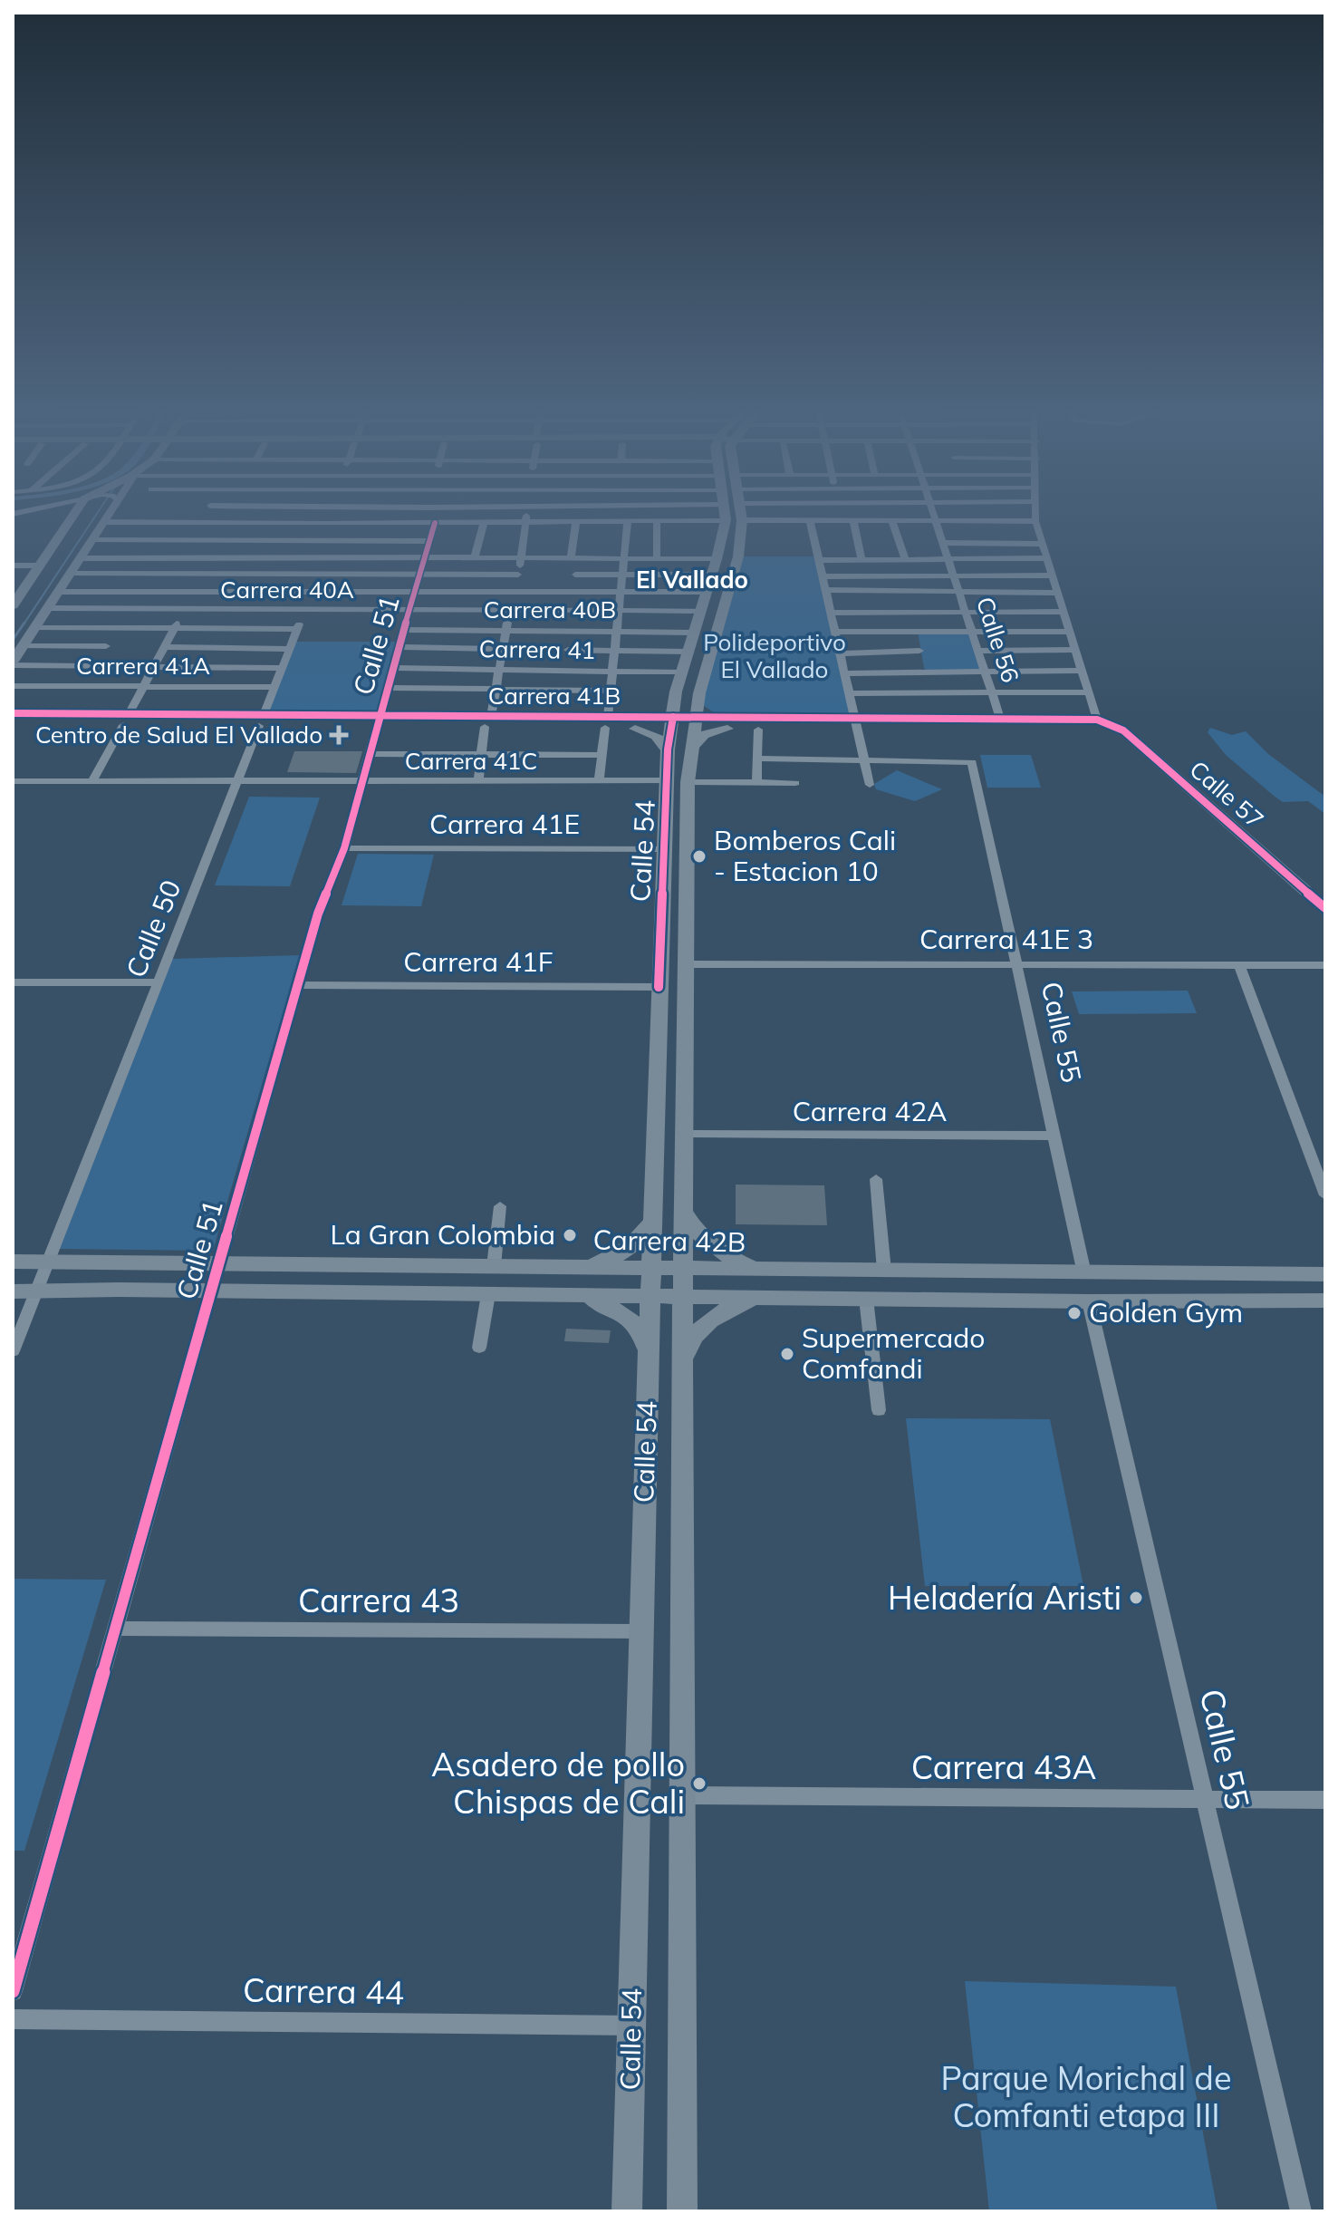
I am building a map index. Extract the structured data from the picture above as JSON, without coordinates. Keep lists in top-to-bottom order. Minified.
{"streets":{"main road":["Carrera 41B","Calle 57","Calle 54","Carrera 42B"],"street":["Carrera 40A","Carrera 40B","Calle 56","Calle 51","Carrera 41","Carrera 41A","Carrera 41C","Carrera 41E","Calle 50","Carrera 41E 3","Carrera 41F","Calle 55","Carrera 42A","Carrera 43","Carrera 43A","Carrera 44"]},"crossings":[["Carrera 40A","Calle 51"],["Carrera 40A","Calle 54"],["Carrera 40A","Calle 50"],["Carrera 40B","Calle 51"],["Carrera 40B","Calle 54"],["Calle 56","Carrera 41B"],["Calle 51","Carrera 41"],["Calle 51","Carrera 41B"],["Calle 51","Carrera 41C"],["Calle 51","Carrera 41E"],["Calle 51","Carrera 41F"],["Calle 51","Carrera 42B"],["Calle 51","Carrera 43"],["Carrera 41","Calle 54"],["Carrera 41A","Calle 50"],["Carrera 41B","Calle 57"],["Carrera 41B","Calle 54"],["Carrera 41B","Calle 50"],["Carrera 41C","Calle 54"],["Carrera 41C","Calle 50"],["Carrera 41E","Calle 54"],["Calle 54","Carrera 41E 3"],["Calle 54","Carrera 41F"],["Calle 54","Carrera 42A"],["Calle 54","Carrera 42B"],["Calle 54","Carrera 43"],["Calle 54","Carrera 43A"],["Calle 54","Carrera 44"],["Calle 50","Carrera 42B"],["Carrera 41E 3","Calle 55"],["Calle 55","Carrera 42A"],["Calle 55","Carrera 42B"],["Calle 55","Carrera 43A"]],"districts":["El Vallado"],"parks":["Polideportivo El Vallado","Parque Morichal de Comfanti etapa III"],"places":{"health":["Centro de Salud El Vallado"],"other":["Bomberos Cali - Estacion 10","La Gran Colombia","Golden Gym","Supermercado Comfandi","Heladería Aristi","Asadero de pollo Chispas de Cali"]}}
